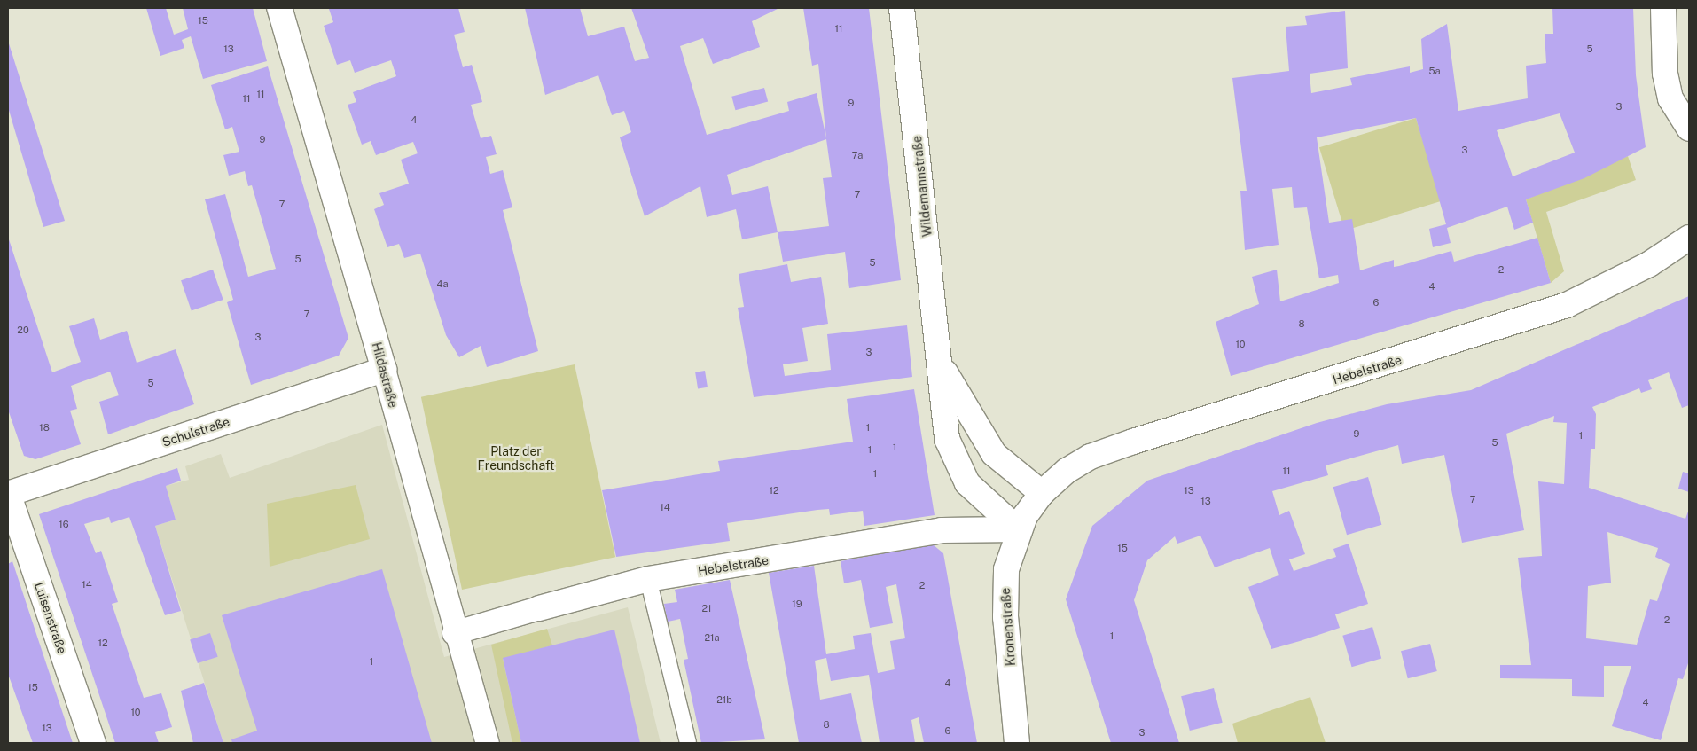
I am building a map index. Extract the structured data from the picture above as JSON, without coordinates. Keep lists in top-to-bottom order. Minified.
{"streets":{"street":["Wildemannstraße","Hebelstraße","Hildastraße","Schulstraße","Luisenstraße","Kronenstraße"]},"crossings":[["Wildemannstraße","Hebelstraße"],["Wildemannstraße","Kronenstraße"],["Hebelstraße","Hildastraße"],["Hebelstraße","Kronenstraße"],["Hildastraße","Schulstraße"],["Schulstraße","Luisenstraße"]],"parks":["Platz der Freundschaft"],"house_numbers":["15","11","13","5","5a","11","11","9","3","4","9","3","7a","7","7","5","5","2","4a","4","6","7","8","20","3","10","3","5","18","1","9","1","5","1","1","11","1","12","13","7","13","14","16","15","14","2","19","21","2","1","21a","12","1","4","15","21b","4","10","8","13","6","3"]}
